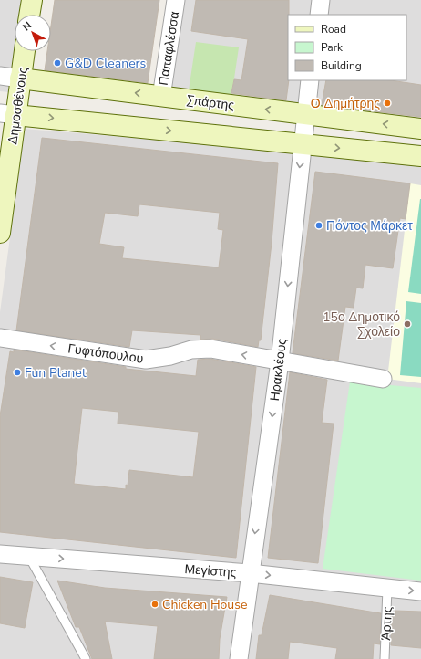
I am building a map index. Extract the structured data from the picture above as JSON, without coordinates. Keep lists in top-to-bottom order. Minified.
{"streets":{"street":["Παπαφλέσσα","Σπάρτης","Δημοσθένους","Γυφτόπουλου","Ηρακλέους","Μεγίστης"],"lane":["Άρτης"]},"crossings":[["Παπαφλέσσα","Σπάρτης"],["Σπάρτης","Δημοσθένους"],["Σπάρτης","Ηρακλέους"],["Γυφτόπουλου","Ηρακλέους"],["Ηρακλέους","Μεγίστης"],["Μεγίστης","Άρτης"]],"one_way":["Γυφτόπουλου","Ηρακλέους","Μεγίστης"],"places":["G&D Cleaners","Ο Δημήτρης","Πόντος Μάρκετ","15ο Δημοτικό Σχολείο","Fun Planet","Chicken House"],"legend":["Road","Park","Building"],"north":"top left"}
